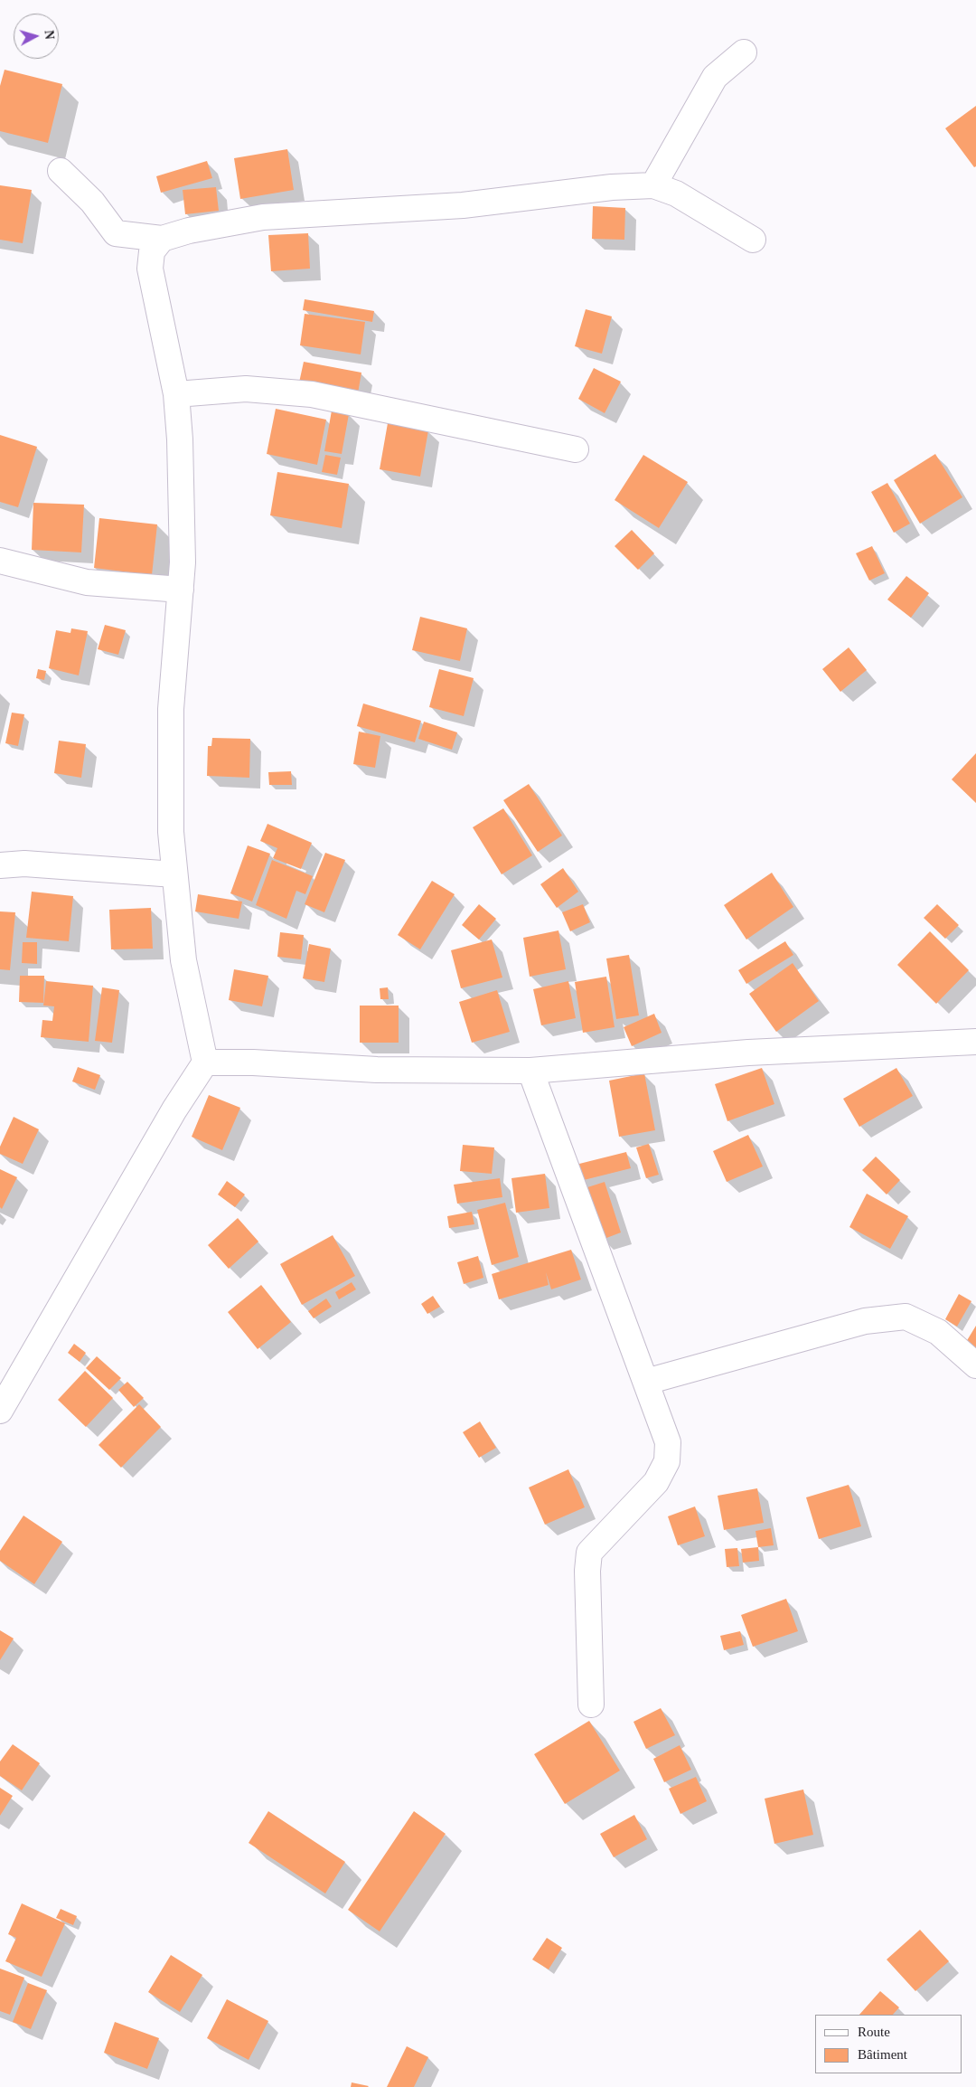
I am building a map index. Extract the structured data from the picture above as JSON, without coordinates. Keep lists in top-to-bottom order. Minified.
{"legend":["Route","Bâtiment"],"north":"right"}
